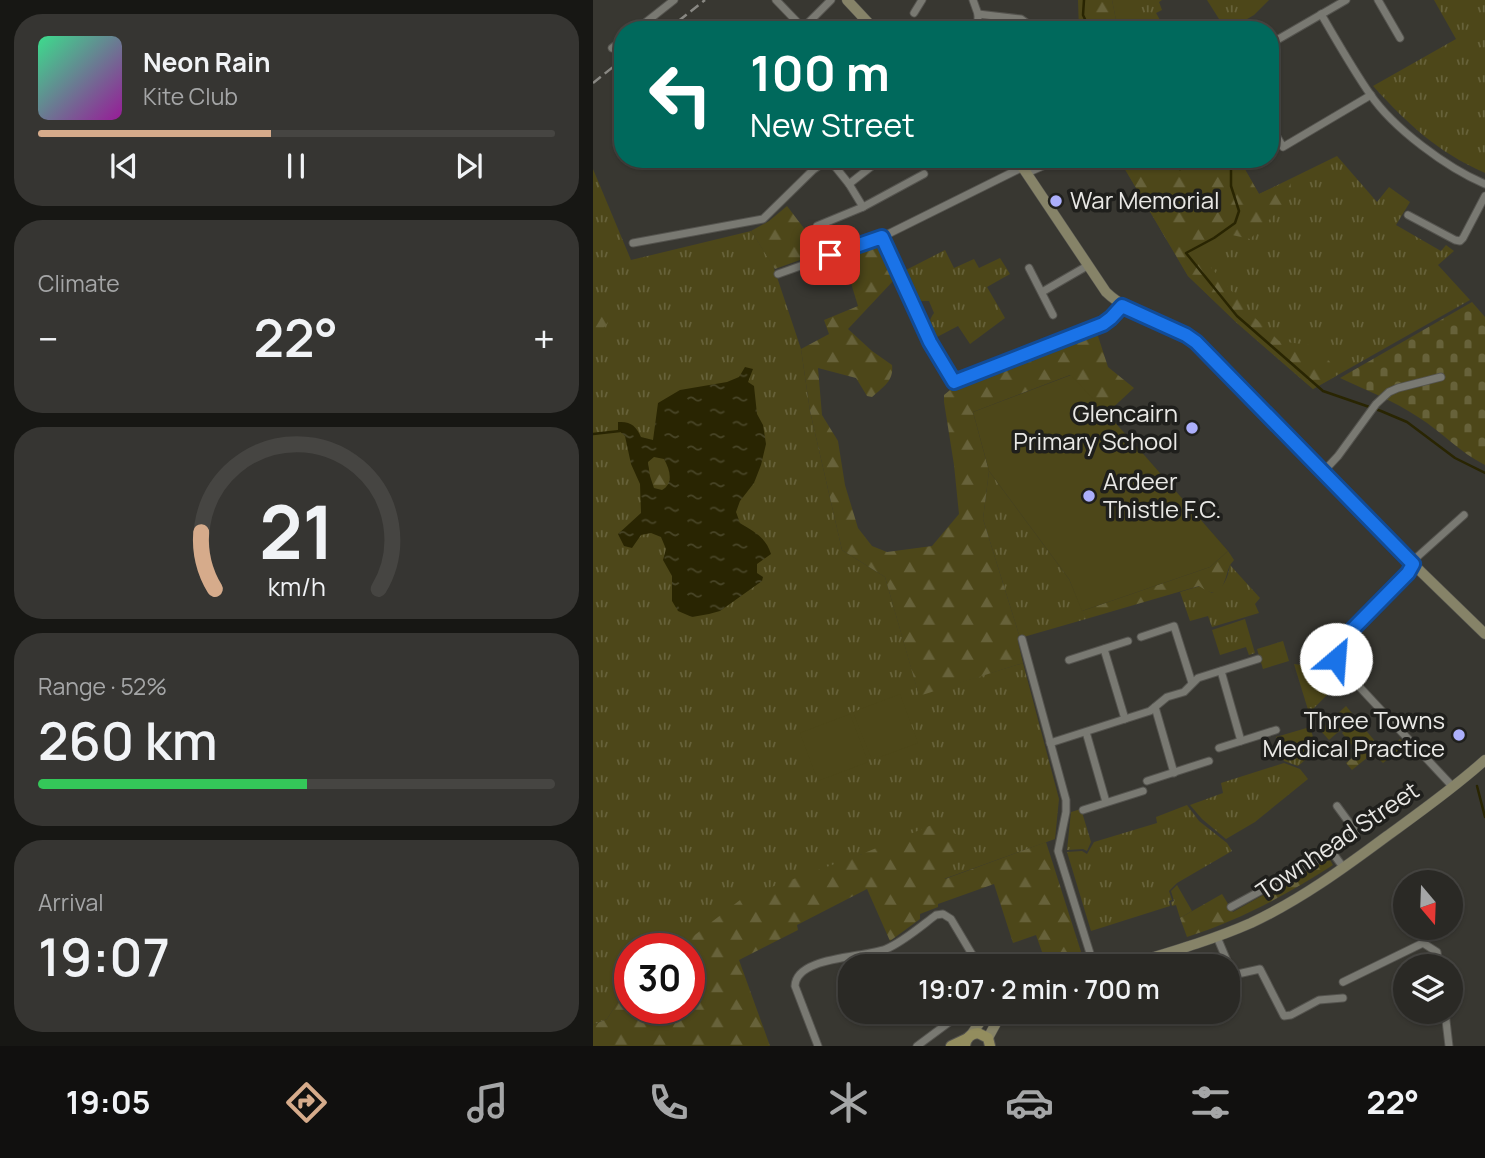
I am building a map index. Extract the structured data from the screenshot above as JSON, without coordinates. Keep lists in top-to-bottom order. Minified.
{"streets":{"street":["Townhead Street"]},"places":["War Memorial","Glencairn Primary School","Ardeer Thistle F.C.","Three Towns Medical Practice"],"north":"bottom","page":{"turn":["100 m","New Street"],"song":["Neon Rain","Kite Club"],"tile":["Climate",["Range · 52%","260 km"],["Arrival","19:07"]],"heat":["−","22°","+"],"limit":"30","trip":"19:07 · 2 min · 700 m","tabs":["19:05","22°"],"gauge":["21","km/h"]}}
